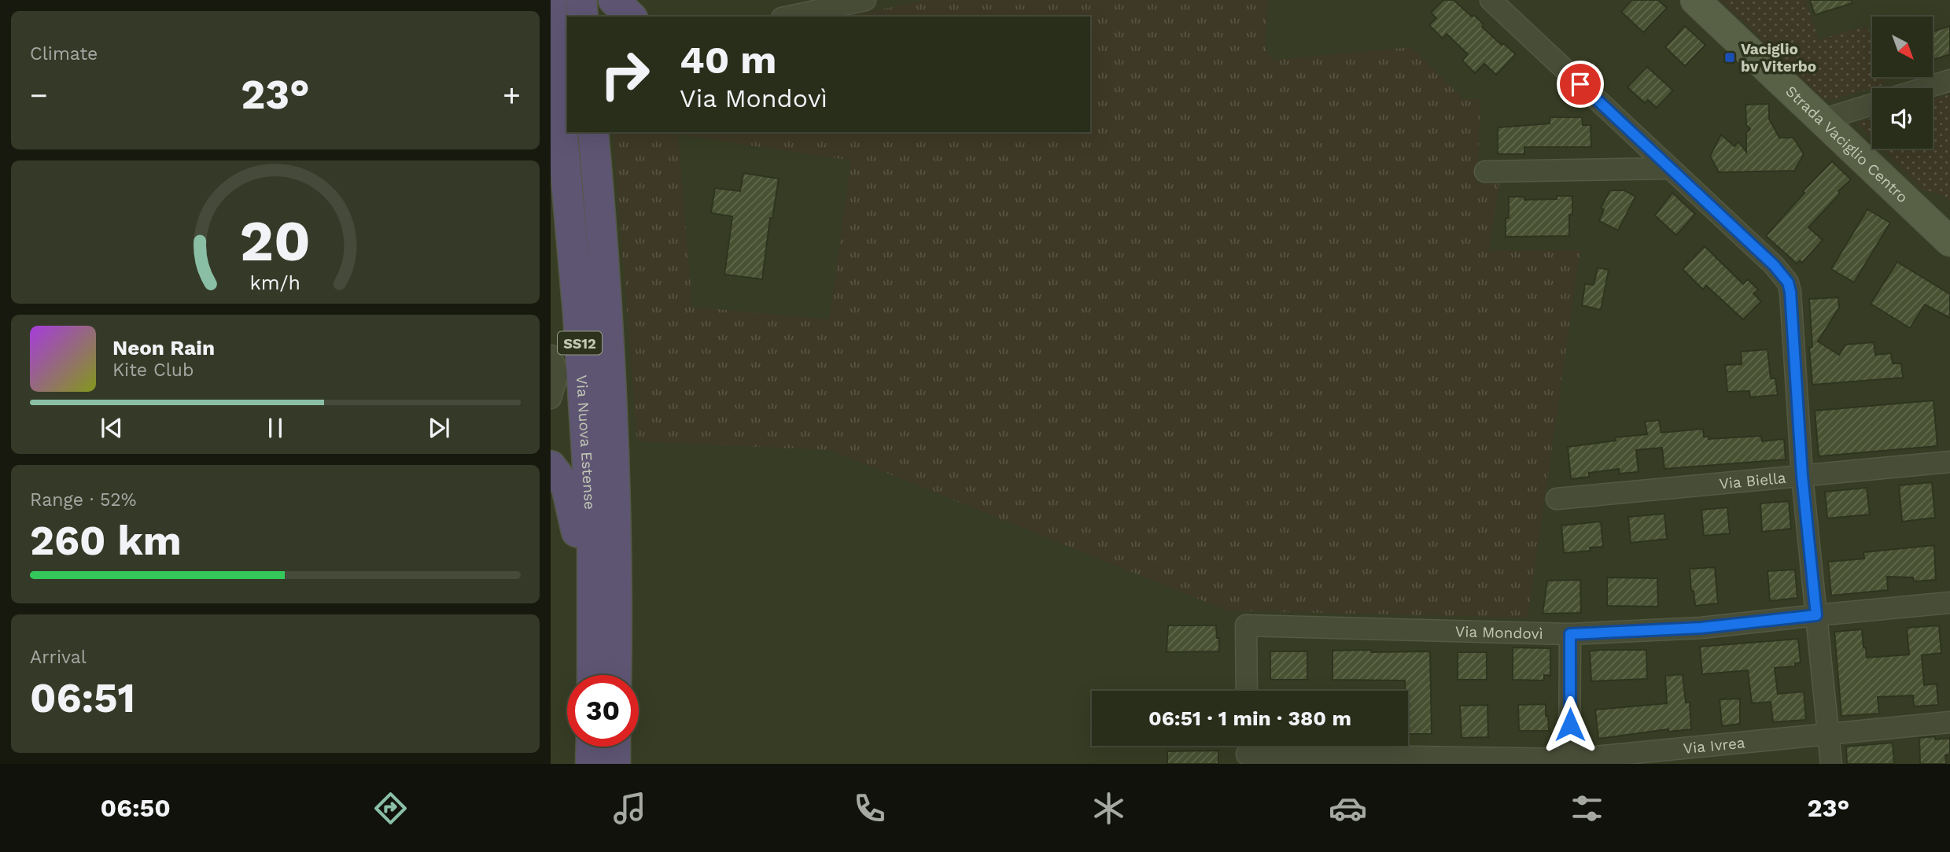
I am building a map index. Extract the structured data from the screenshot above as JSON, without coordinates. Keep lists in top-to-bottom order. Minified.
{"streets":{"highway":["SS12","Via Nuova Estense"],"street":["Strada Vaciglio Centro","Via Biella","Via Mondovì","Via Ivrea"]},"places":{"transit":["Vaciglio bv Viterbo"]},"north":"bottom right","page":{"tile":["Climate",["Range · 52%","260 km"],["Arrival","06:51"]],"turn":["40 m","Via Mondovì"],"heat":["−","23°","+"],"song":["Neon Rain","Kite Club"],"limit":"30","trip":"06:51 · 1 min · 380 m","tabs":["06:50","23°"],"gauge":["20","km/h"]}}
